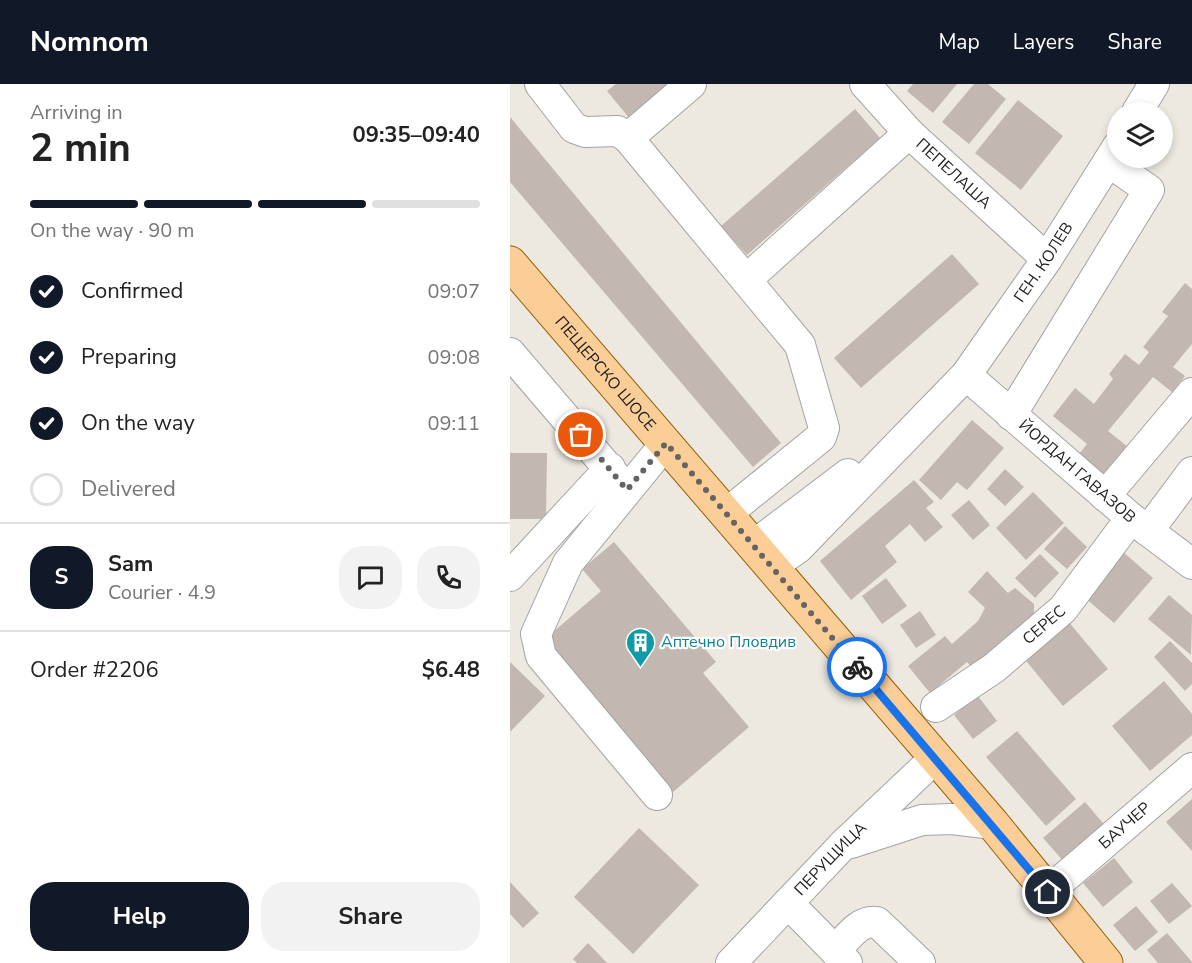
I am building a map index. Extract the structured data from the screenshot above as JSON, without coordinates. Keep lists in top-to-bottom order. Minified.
{"streets":{"main road":["ПЕЩЕРСКО ШОСЕ"],"street":["ПЕПЕЛАША","ГЕН. КОЛЕВ","ЙОРДАН ГАВАЗОВ","СЕРЕС","БАУЧЕР","ПЕРУЩИЦА"]},"crossings":[["ПЕПЕЛАША","ГЕН. КОЛЕВ"],["ГЕН. КОЛЕВ","ПЕЩЕРСКО ШОСЕ"],["ГЕН. КОЛЕВ","ЙОРДАН ГАВАЗОВ"],["ПЕЩЕРСКО ШОСЕ","ПЕРУЩИЦА"],["ЙОРДАН ГАВАЗОВ","СЕРЕС"]],"places":{"building":["Аптечно Пловдив"]},"page":{"header":"Nomnom","nav":["Map","Layers","Share"],"heading":["2 min","Arriving in","09:35–09:40"],"panel":["Sam","Courier · 4.9","Order #2206","$6.48"],"bar":"On the way · 90 m","list":[["Confirmed","09:07"],["Preparing","09:08"],["On the way","09:11"],"Delivered"],"round":"S","buttons":["Help","Share"]}}
